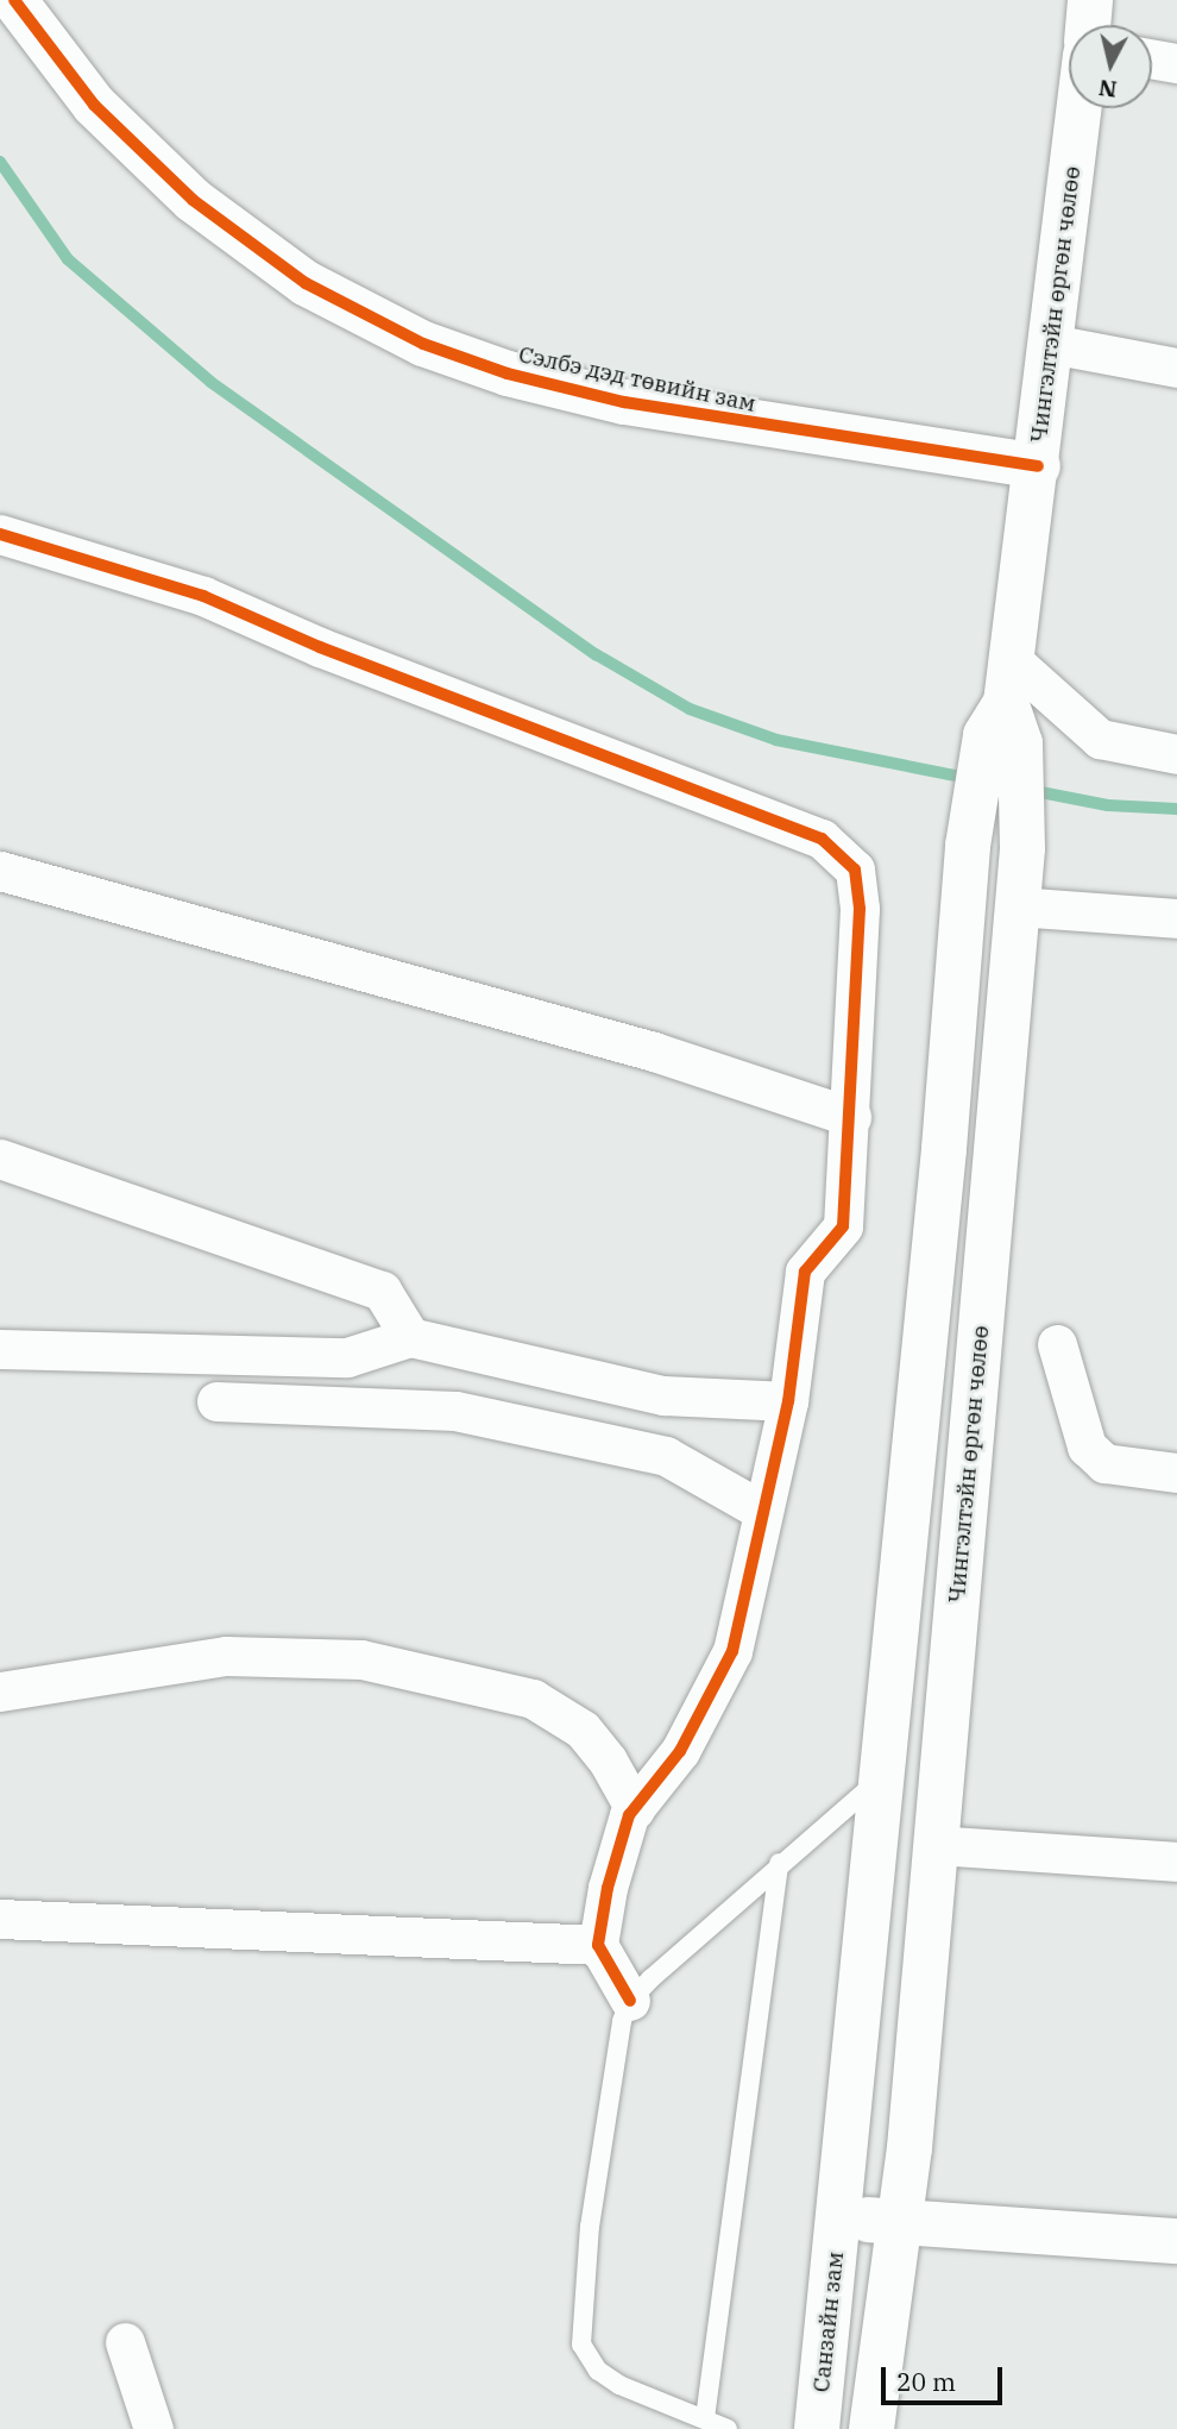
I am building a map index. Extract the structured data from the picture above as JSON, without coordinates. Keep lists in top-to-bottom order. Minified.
{"streets":{"main road":["Чингэлтэйн өргөн чөлөө","Сэлбэ дэд төвийн зам","Санзайн зам"]},"crossings":[["Чингэлтэйн өргөн чөлөө","Сэлбэ дэд төвийн зам"],["Чингэлтэйн өргөн чөлөө","Санзайн зам"]],"scale_bar":"20 m","north":"bottom"}
